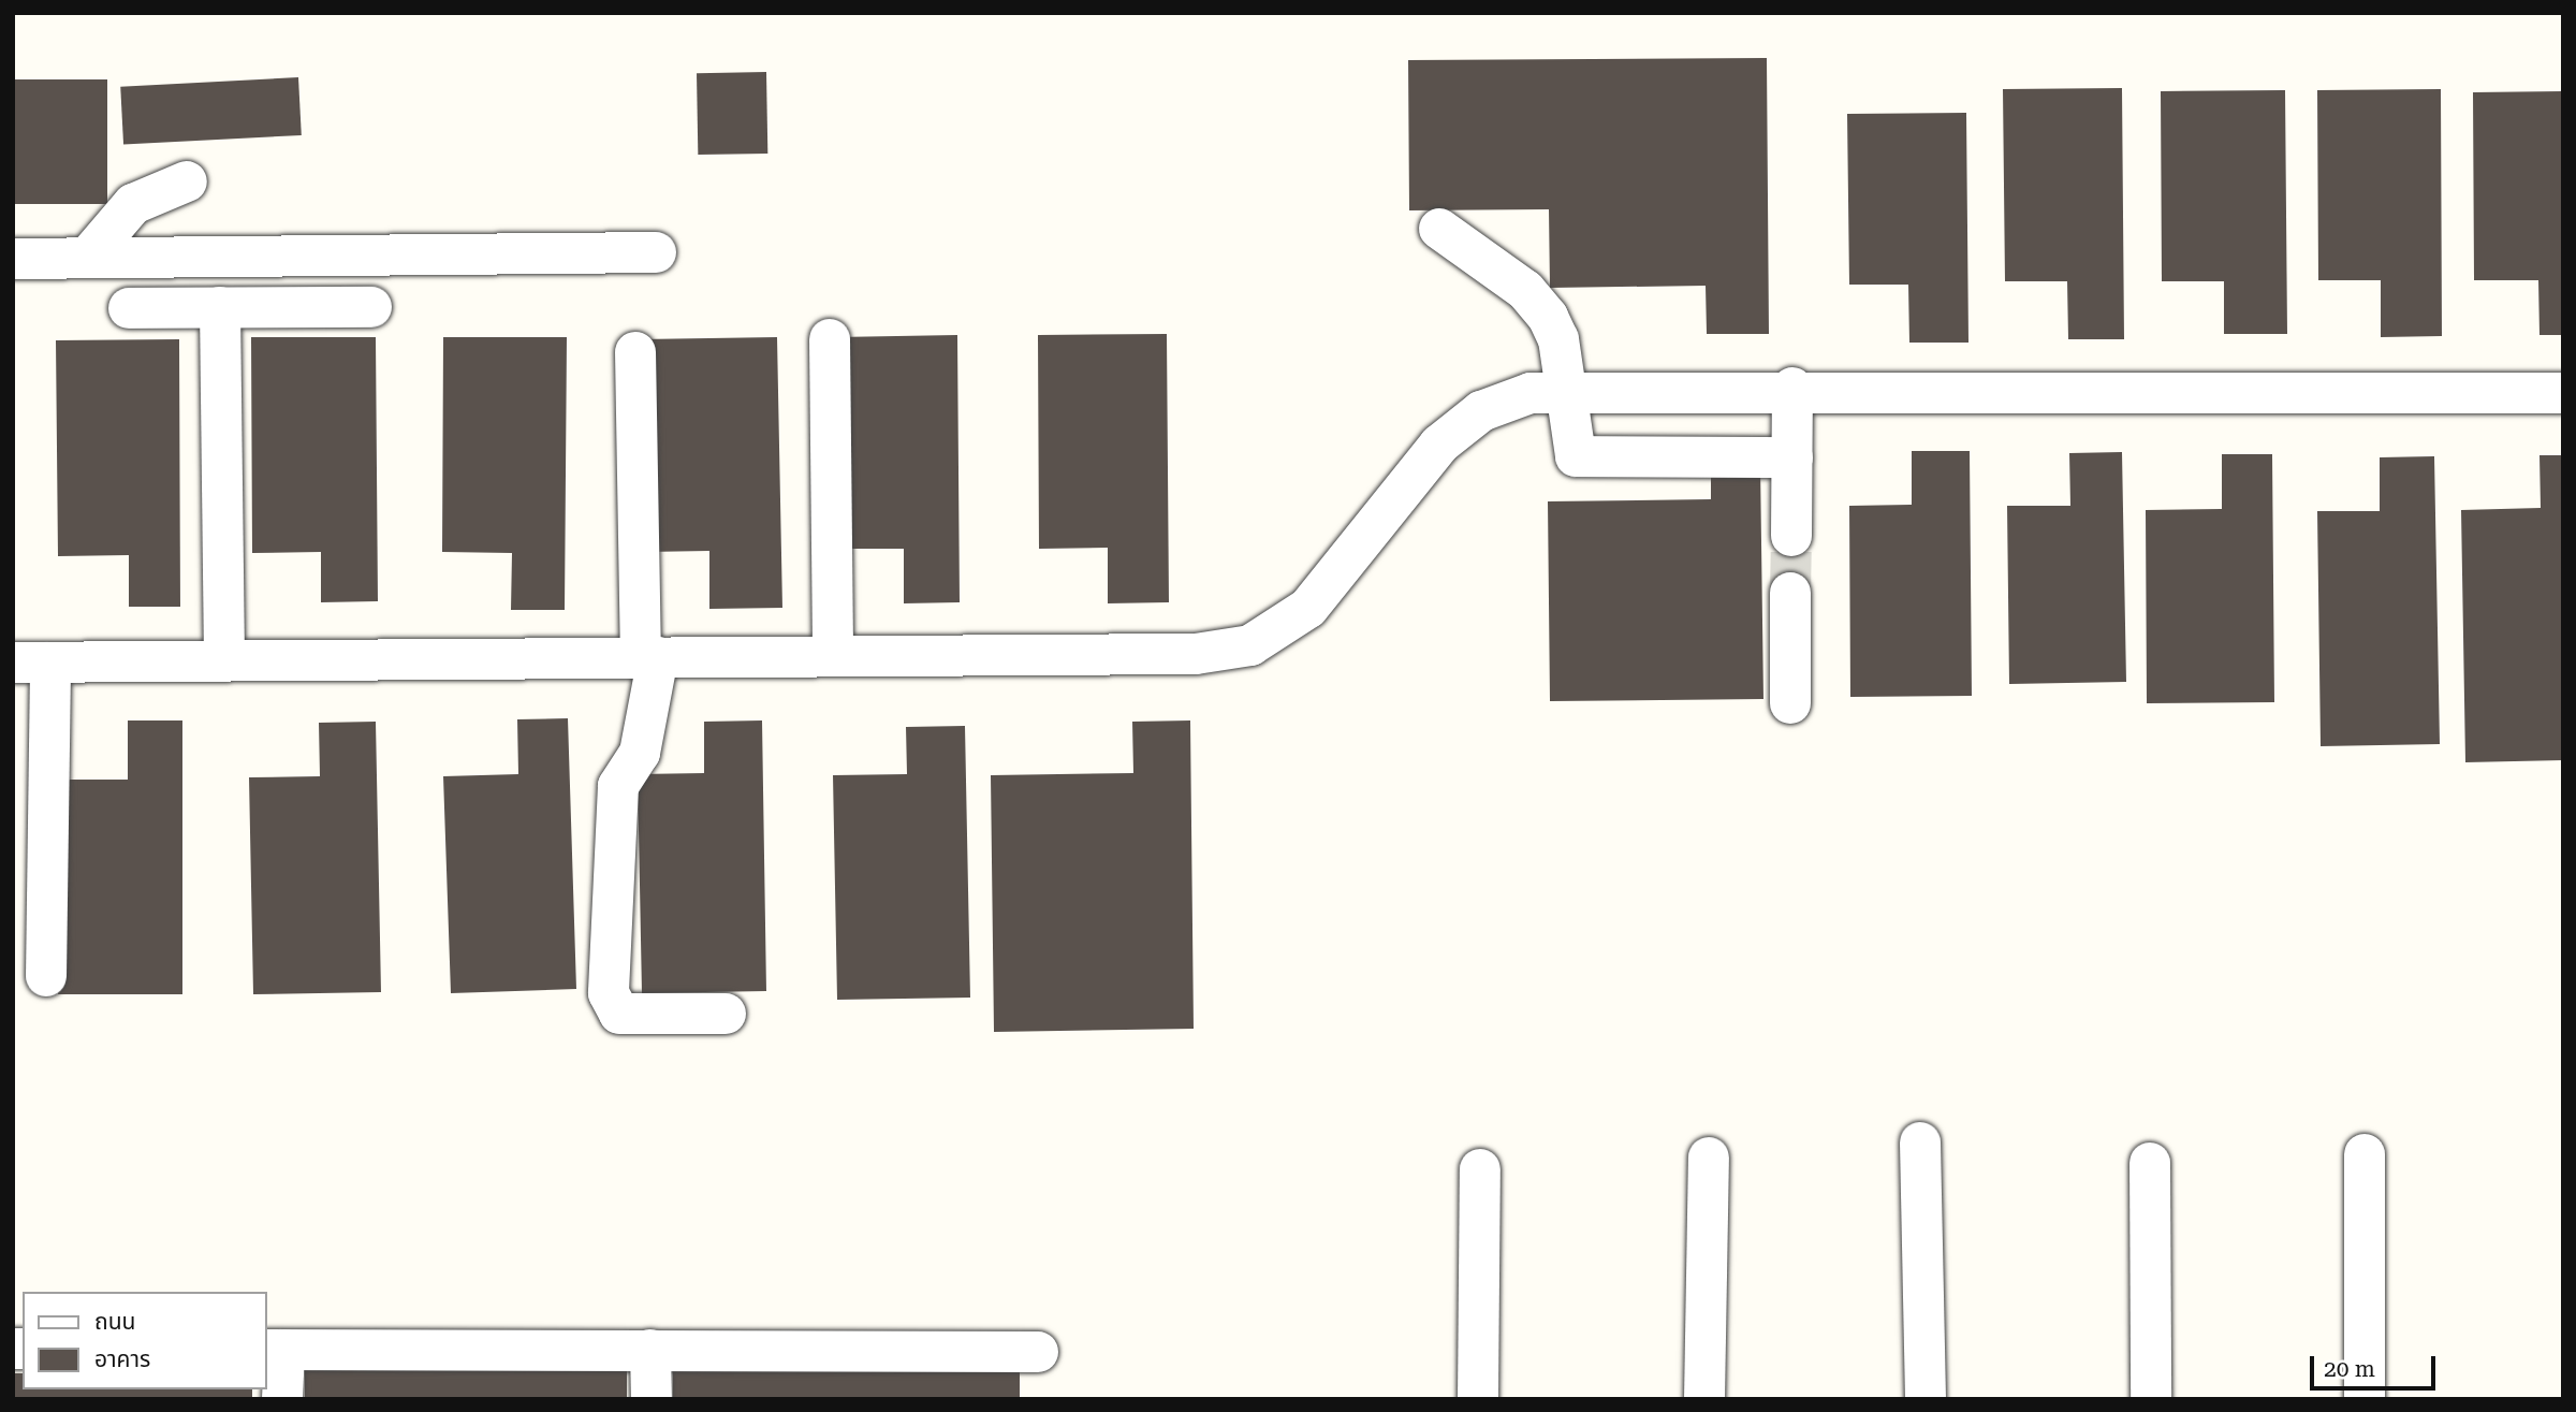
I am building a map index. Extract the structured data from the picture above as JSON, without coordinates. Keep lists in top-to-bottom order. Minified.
{"legend":["ถนน","อาคาร"],"scale_bar":"20 m"}
